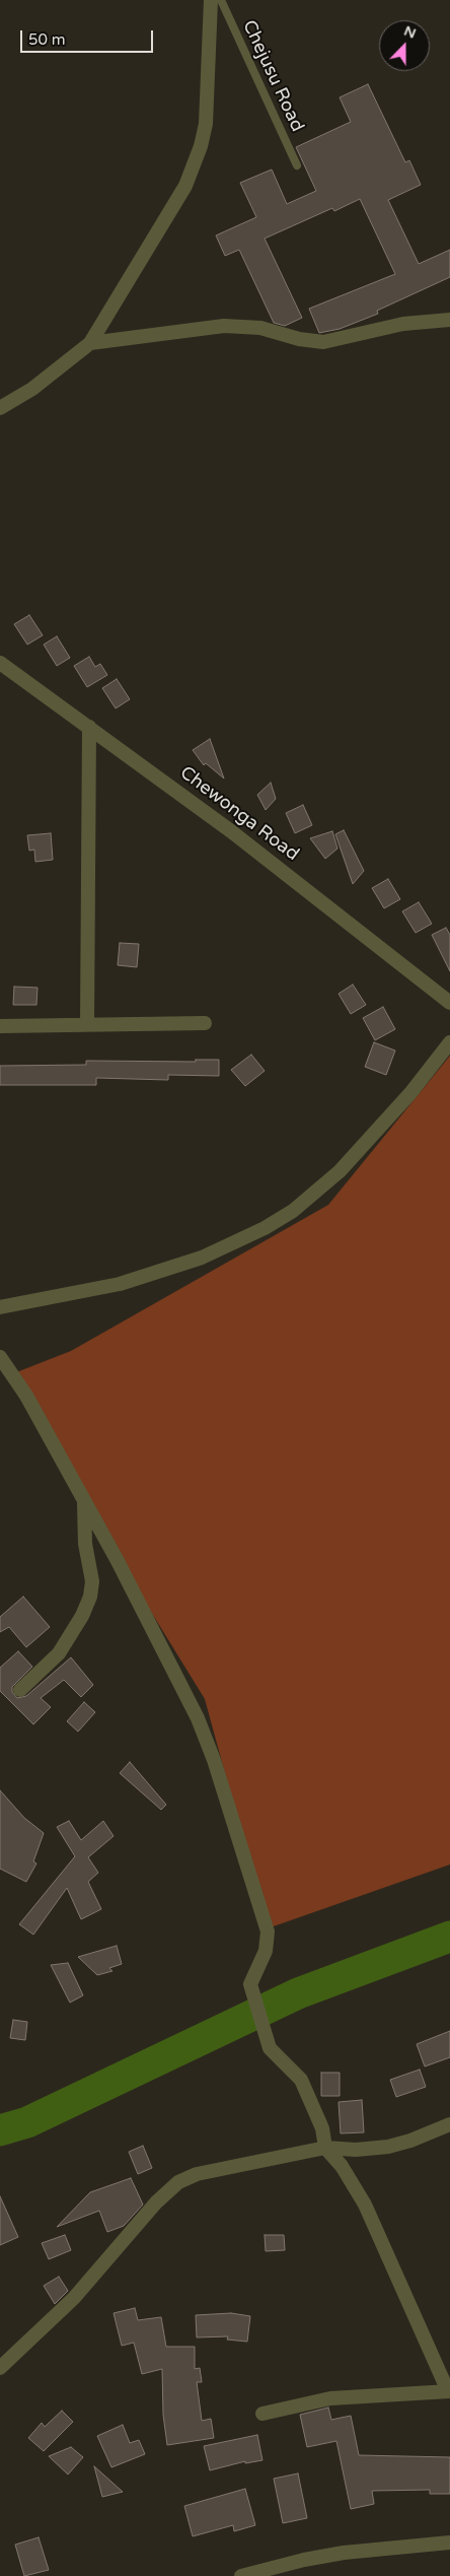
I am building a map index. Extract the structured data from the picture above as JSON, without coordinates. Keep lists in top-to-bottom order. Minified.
{"streets":{"street":["Chewonga Road"],"lane":["Chejusu Road"]},"scale_bar":"50 m","north":"top"}
